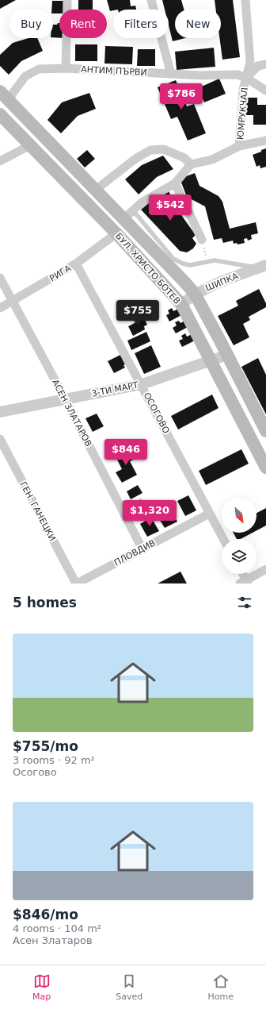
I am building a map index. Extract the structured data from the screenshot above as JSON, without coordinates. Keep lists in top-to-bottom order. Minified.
{"streets":{"main road":["БУЛ. ХРИСТО БОТЕВ"],"street":["АНТИМ ПЪРВИ","ЮМРУКЧАЛ","РИГА","ШИПКА","3-ТИ МАРТ","АСЕН ЗЛАТАРОВ","ОСОГОВО","ГЕН. ГАНЕЦКИ","ПЛОВДИВ"]},"crossings":[["АНТИМ ПЪРВИ","ЮМРУКЧАЛ"],["АНТИМ ПЪРВИ","БУЛ. ХРИСТО БОТЕВ"],["БУЛ. ХРИСТО БОТЕВ","РИГА"],["БУЛ. ХРИСТО БОТЕВ","ШИПКА"],["БУЛ. ХРИСТО БОТЕВ","3-ТИ МАРТ"],["РИГА","АСЕН ЗЛАТАРОВ"],["РИГА","ОСОГОВО"],["3-ТИ МАРТ","АСЕН ЗЛАТАРОВ"],["3-ТИ МАРТ","ОСОГОВО"],["АСЕН ЗЛАТАРОВ","ПЛОВДИВ"],["ОСОГОВО","ПЛОВДИВ"],["ГЕН. ГАНЕЦКИ","ПЛОВДИВ"]],"north":"bottom right","page":{"chip":["Buy","Rent","Filters","New"],"price":["$786","$542","$755","$846","$1,320"],"heading":"5 homes","list":[{"name":"$755/mo","note":"3 rooms · 92 m² · Осогово"},{"name":"$846/mo","note":"4 rooms · 104 m² · Асен Златаров"}],"tabs":["Map","Saved","Home"]}}
